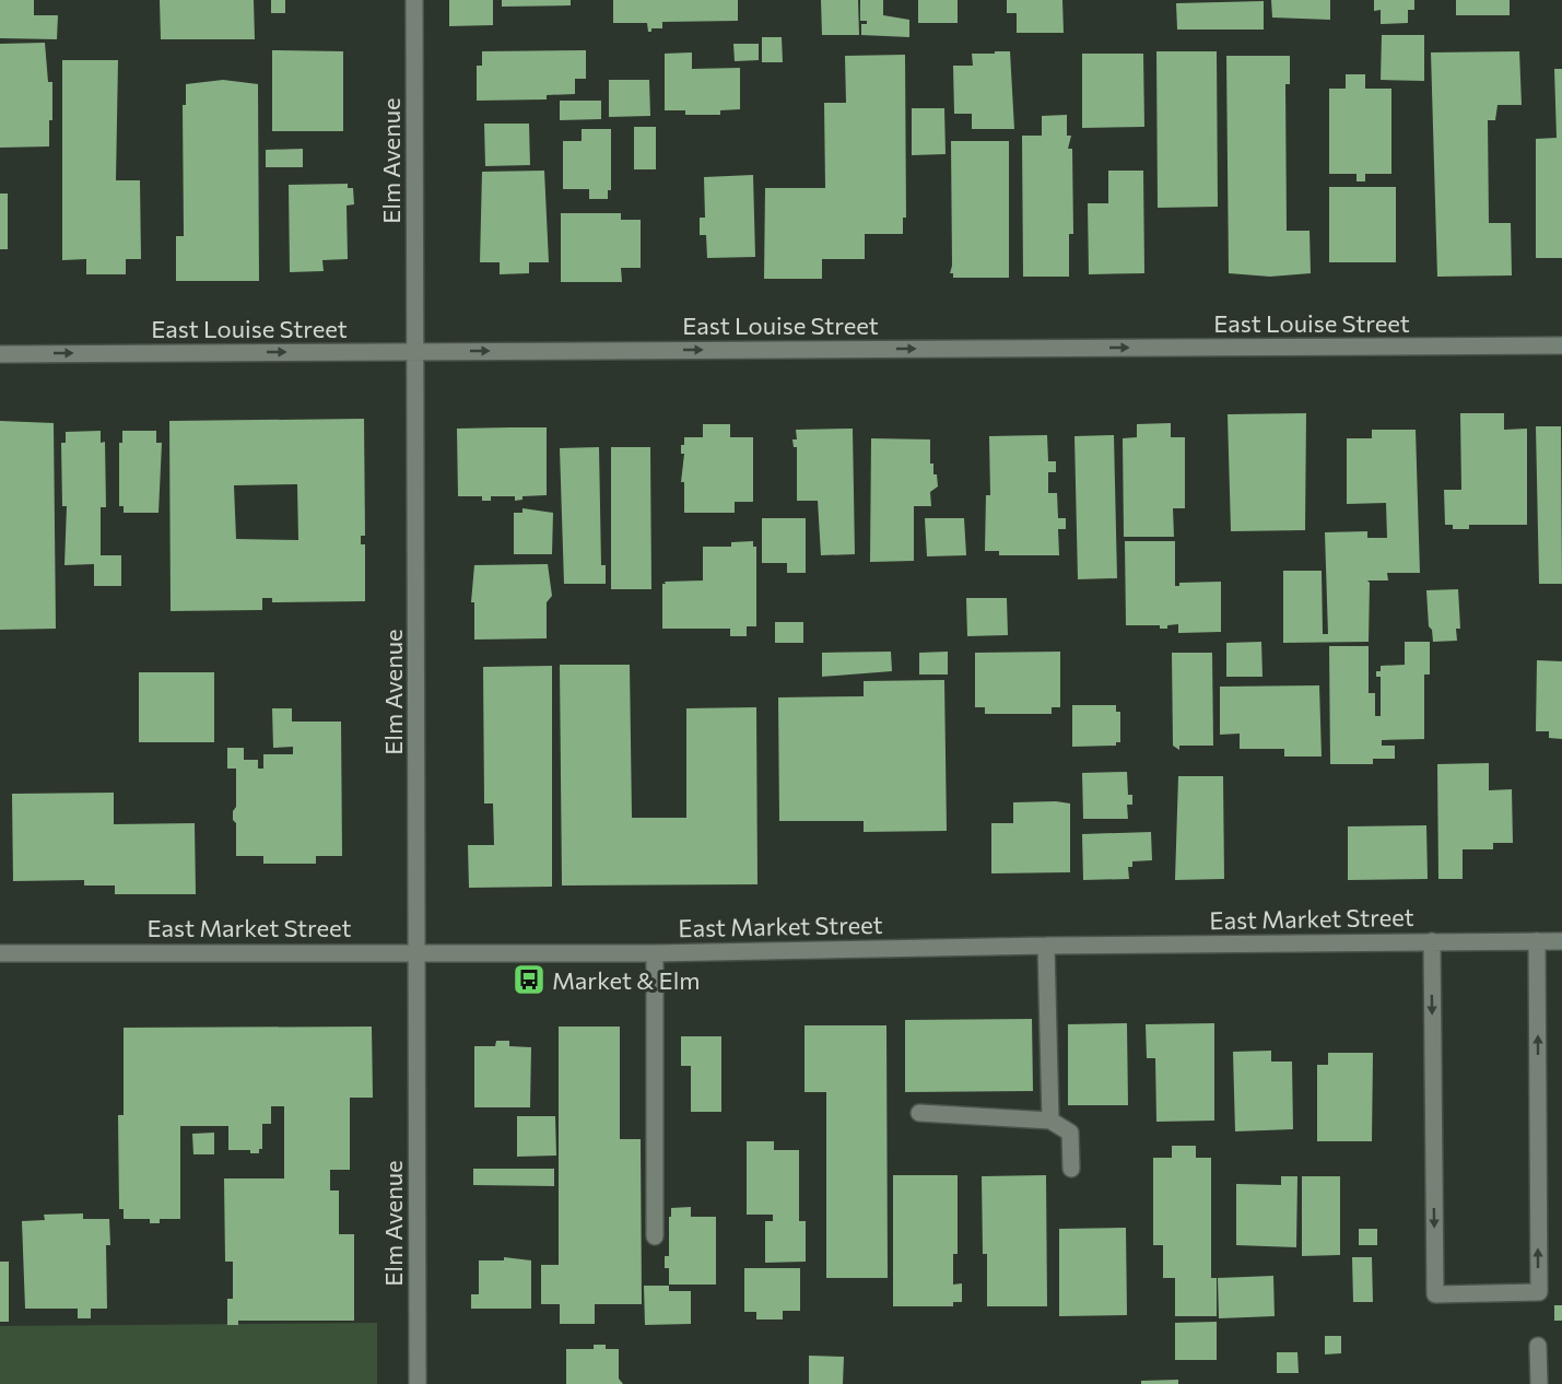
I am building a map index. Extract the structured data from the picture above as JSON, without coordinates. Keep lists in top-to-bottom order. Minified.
{"streets":{"street":["Elm Avenue","East Louise Street","East Market Street"]},"crossings":[["Elm Avenue","East Louise Street"],["Elm Avenue","East Market Street"]],"one_way":["East Louise Street"],"places":{"bus stop":["Market & Elm"]}}
